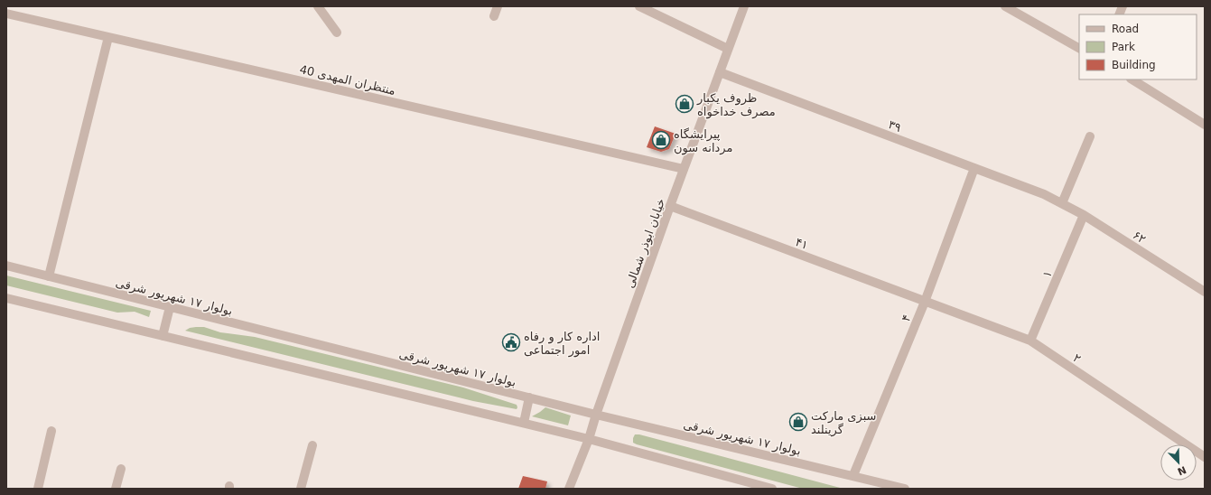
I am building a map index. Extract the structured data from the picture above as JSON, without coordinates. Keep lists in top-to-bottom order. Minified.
{"streets":{"street":["منتظران المهدی 40","۳۹","۶۲","خیابان ابوذر شمالی","۴۱","۱","بولوار ۱۷ شهریور شرقی","۴","۲"]},"crossings":[["منتظران المهدی 40","خیابان ابوذر شمالی"],["۳۹","۶۲"],["۳۹","خیابان ابوذر شمالی"],["۳۹","۴"],["۶۲","۱"],["خیابان ابوذر شمالی","۴۱"],["خیابان ابوذر شمالی","بولوار ۱۷ شهریور شرقی"],["۴۱","۴"],["۴۱","۲"],["۱","۲"],["بولوار ۱۷ شهریور شرقی","۴"],["۴","۲"]],"places":{"shop":["ظروف یکبار مصرف خداخواه","پیرایشگاه مردانه سون","سبزی مارکت گرینلند"],"public building":["اداره کار و رفاه امور اجتماعی"]},"legend":["Road","Park","Building"],"north":"bottom right"}
